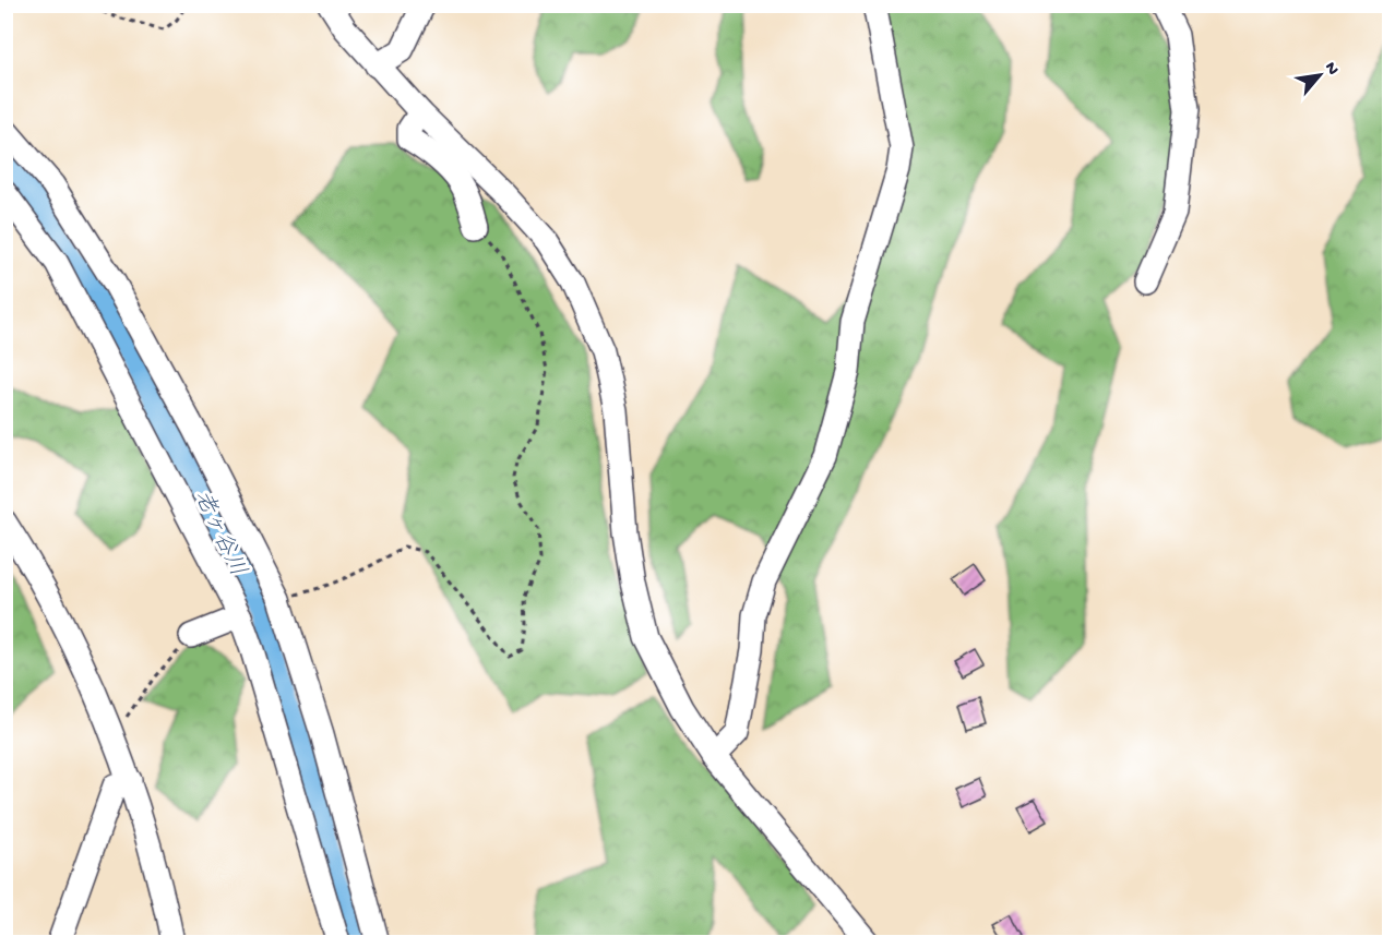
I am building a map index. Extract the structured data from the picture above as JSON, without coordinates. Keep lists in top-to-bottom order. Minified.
{"water":["老ヶ谷川"],"north":"top right"}
